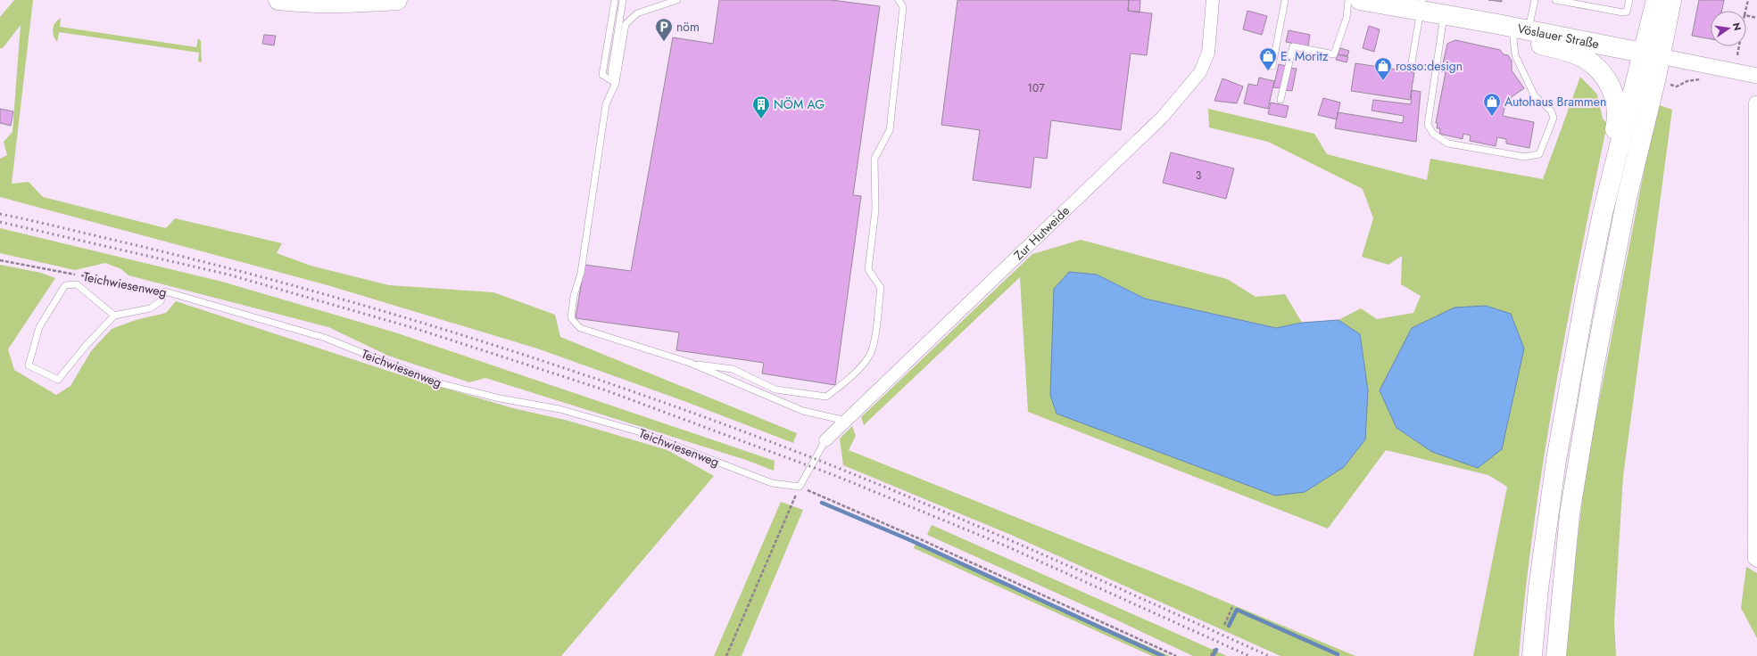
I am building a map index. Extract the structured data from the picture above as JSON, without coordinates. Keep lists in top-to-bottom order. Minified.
{"streets":{"main road":["Vöslauer Straße"],"street":["Zur Hutweide"],"lane":["Teichwiesenweg"]},"places":{"parking":["nöm"],"shop":["E. Moritz","rosso:design","Autohaus Brammen"],"building":["NÖM AG"]},"house_numbers":["107","3"],"north":"right"}
